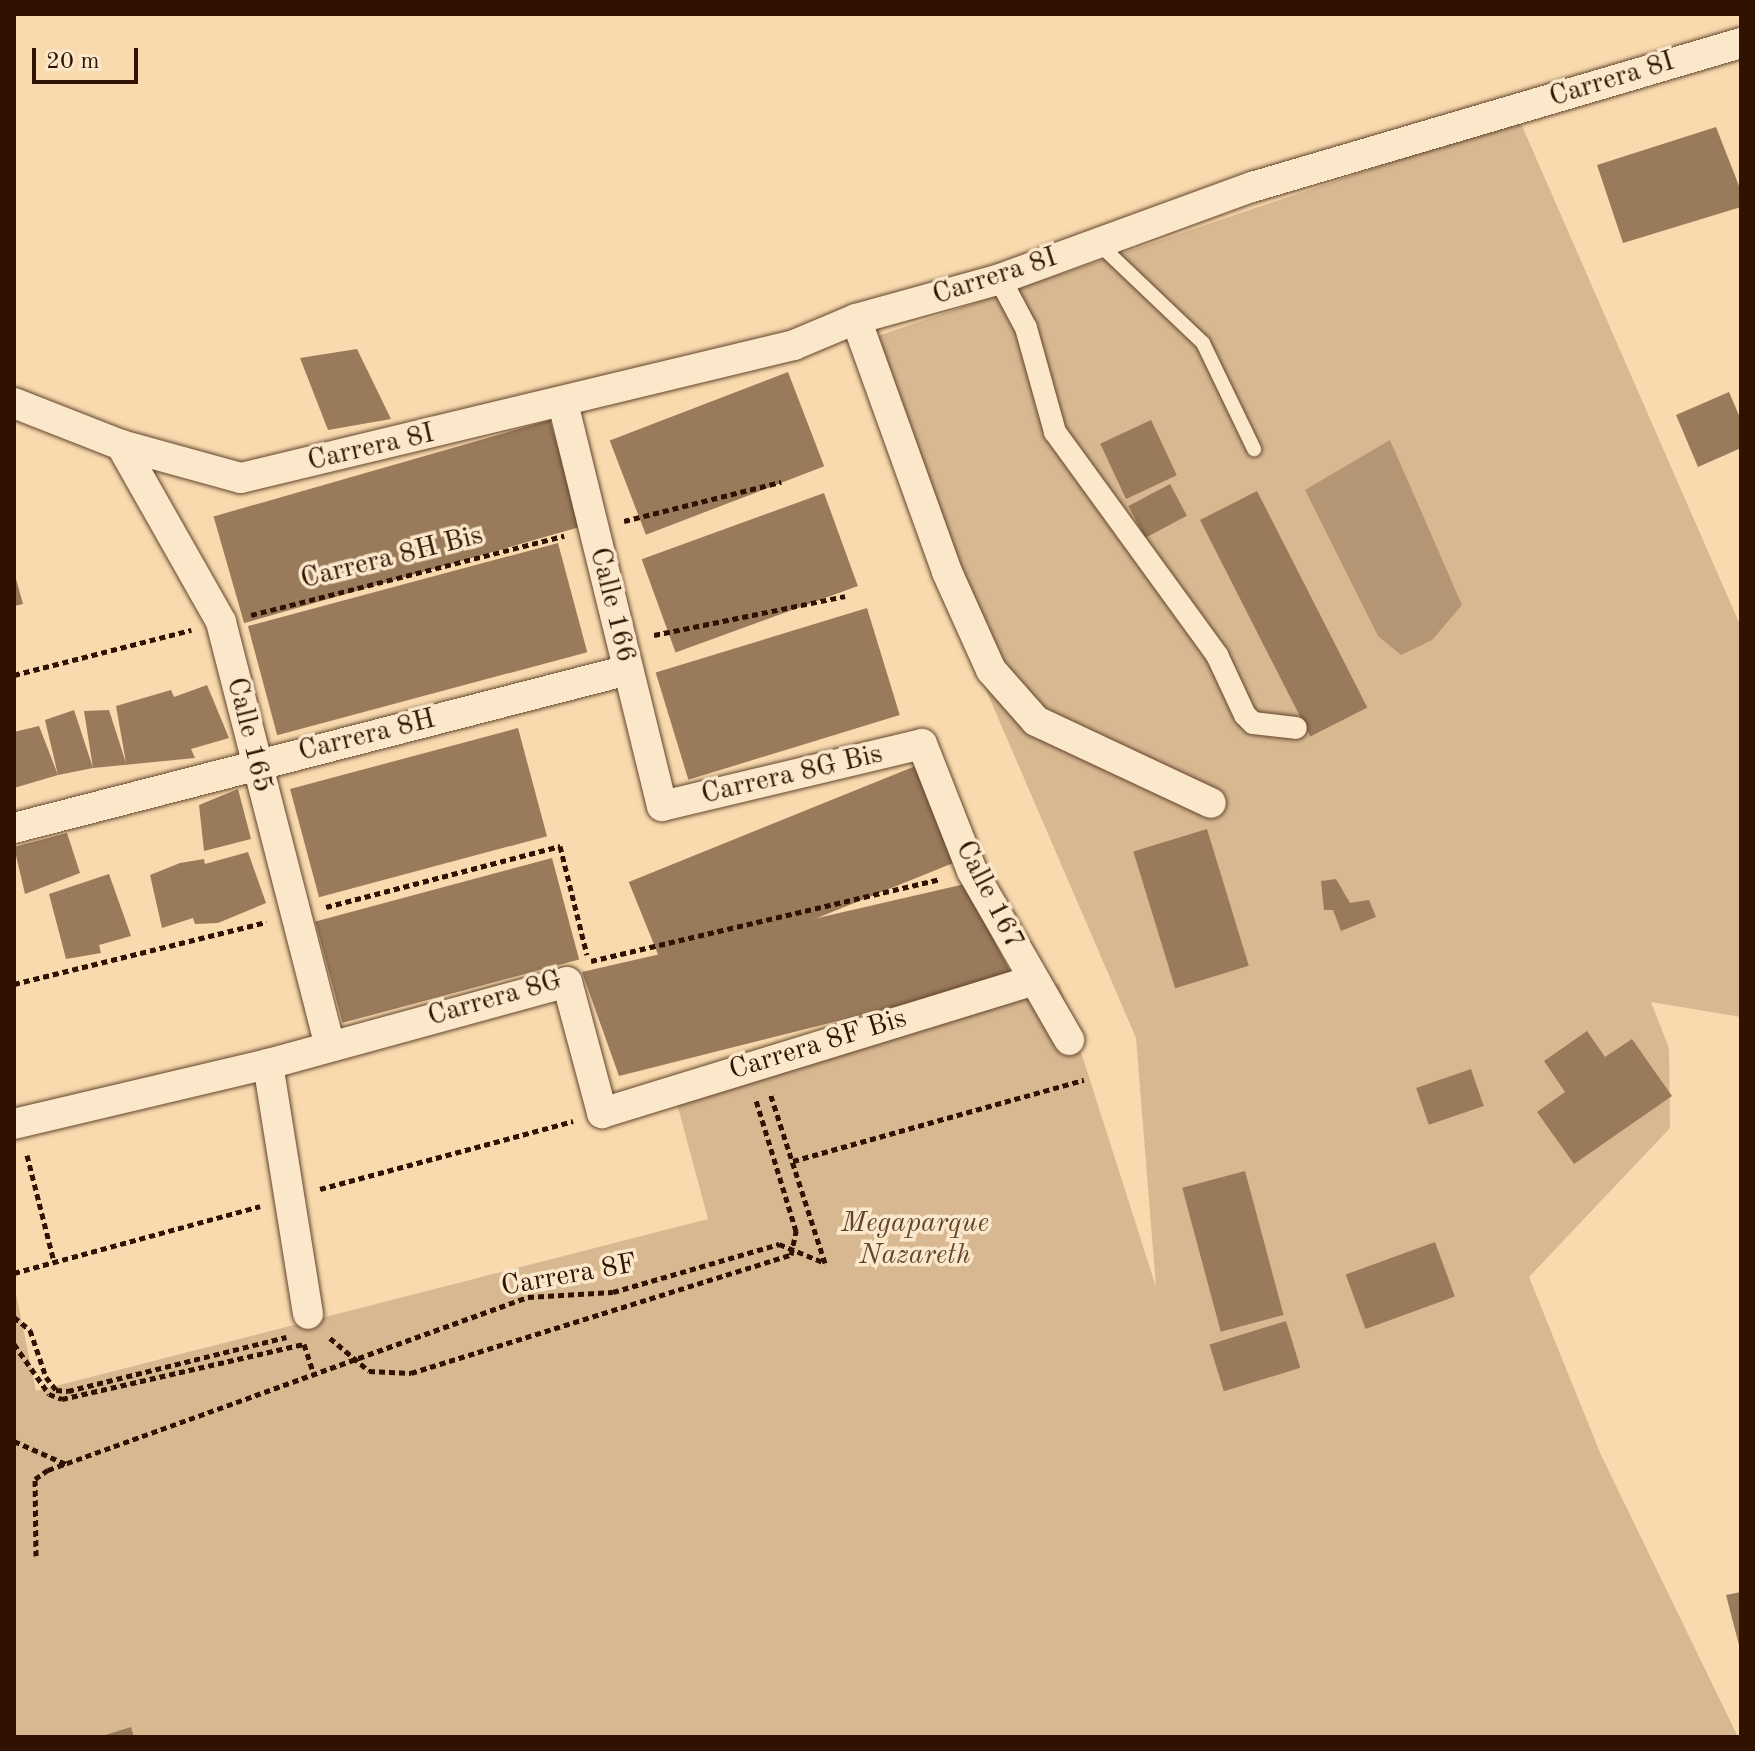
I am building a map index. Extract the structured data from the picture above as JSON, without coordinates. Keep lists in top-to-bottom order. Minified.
{"streets":{"street":["Carrera 8I","Calle 166","Calle 165","Carrera 8H","Carrera 8G Bis","Calle 167","Carrera 8G","Carrera 8F Bis"],"path":["Carrera 8H Bis","Carrera 8F"]},"crossings":[["Carrera 8I","Calle 166"],["Carrera 8I","Calle 165"],["Carrera 8H Bis","Calle 166"],["Carrera 8H Bis","Calle 165"],["Calle 166","Carrera 8H"],["Calle 166","Carrera 8G Bis"],["Calle 165","Carrera 8H"],["Calle 165","Carrera 8G"],["Carrera 8G Bis","Calle 167"],["Calle 167","Carrera 8G"],["Calle 167","Carrera 8F Bis"],["Carrera 8G","Carrera 8F Bis"]],"parks":["Megaparque Nazareth"],"scale_bar":"20 m"}
